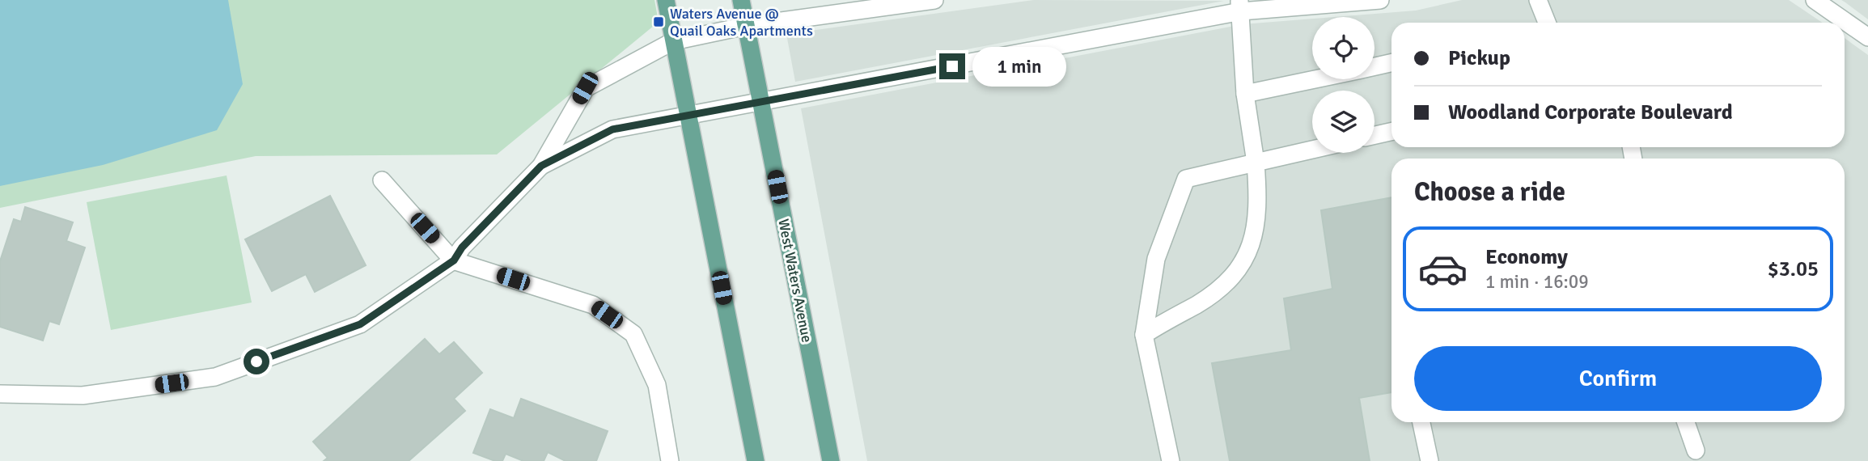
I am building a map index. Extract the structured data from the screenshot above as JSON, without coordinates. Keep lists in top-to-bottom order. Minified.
{"streets":{"main road":["West Waters Avenue"]},"places":{"transit":["Waters Avenue @ Quail Oaks Apartments"]},"page":{"banner":["Pickup","Woodland Corporate Boulevard"],"bubble":"1 min","heading":"Choose a ride","list":[{"name":"Economy","note":"1 min · 16:09","value":"$3.05"}],"buttons":"Confirm"}}
